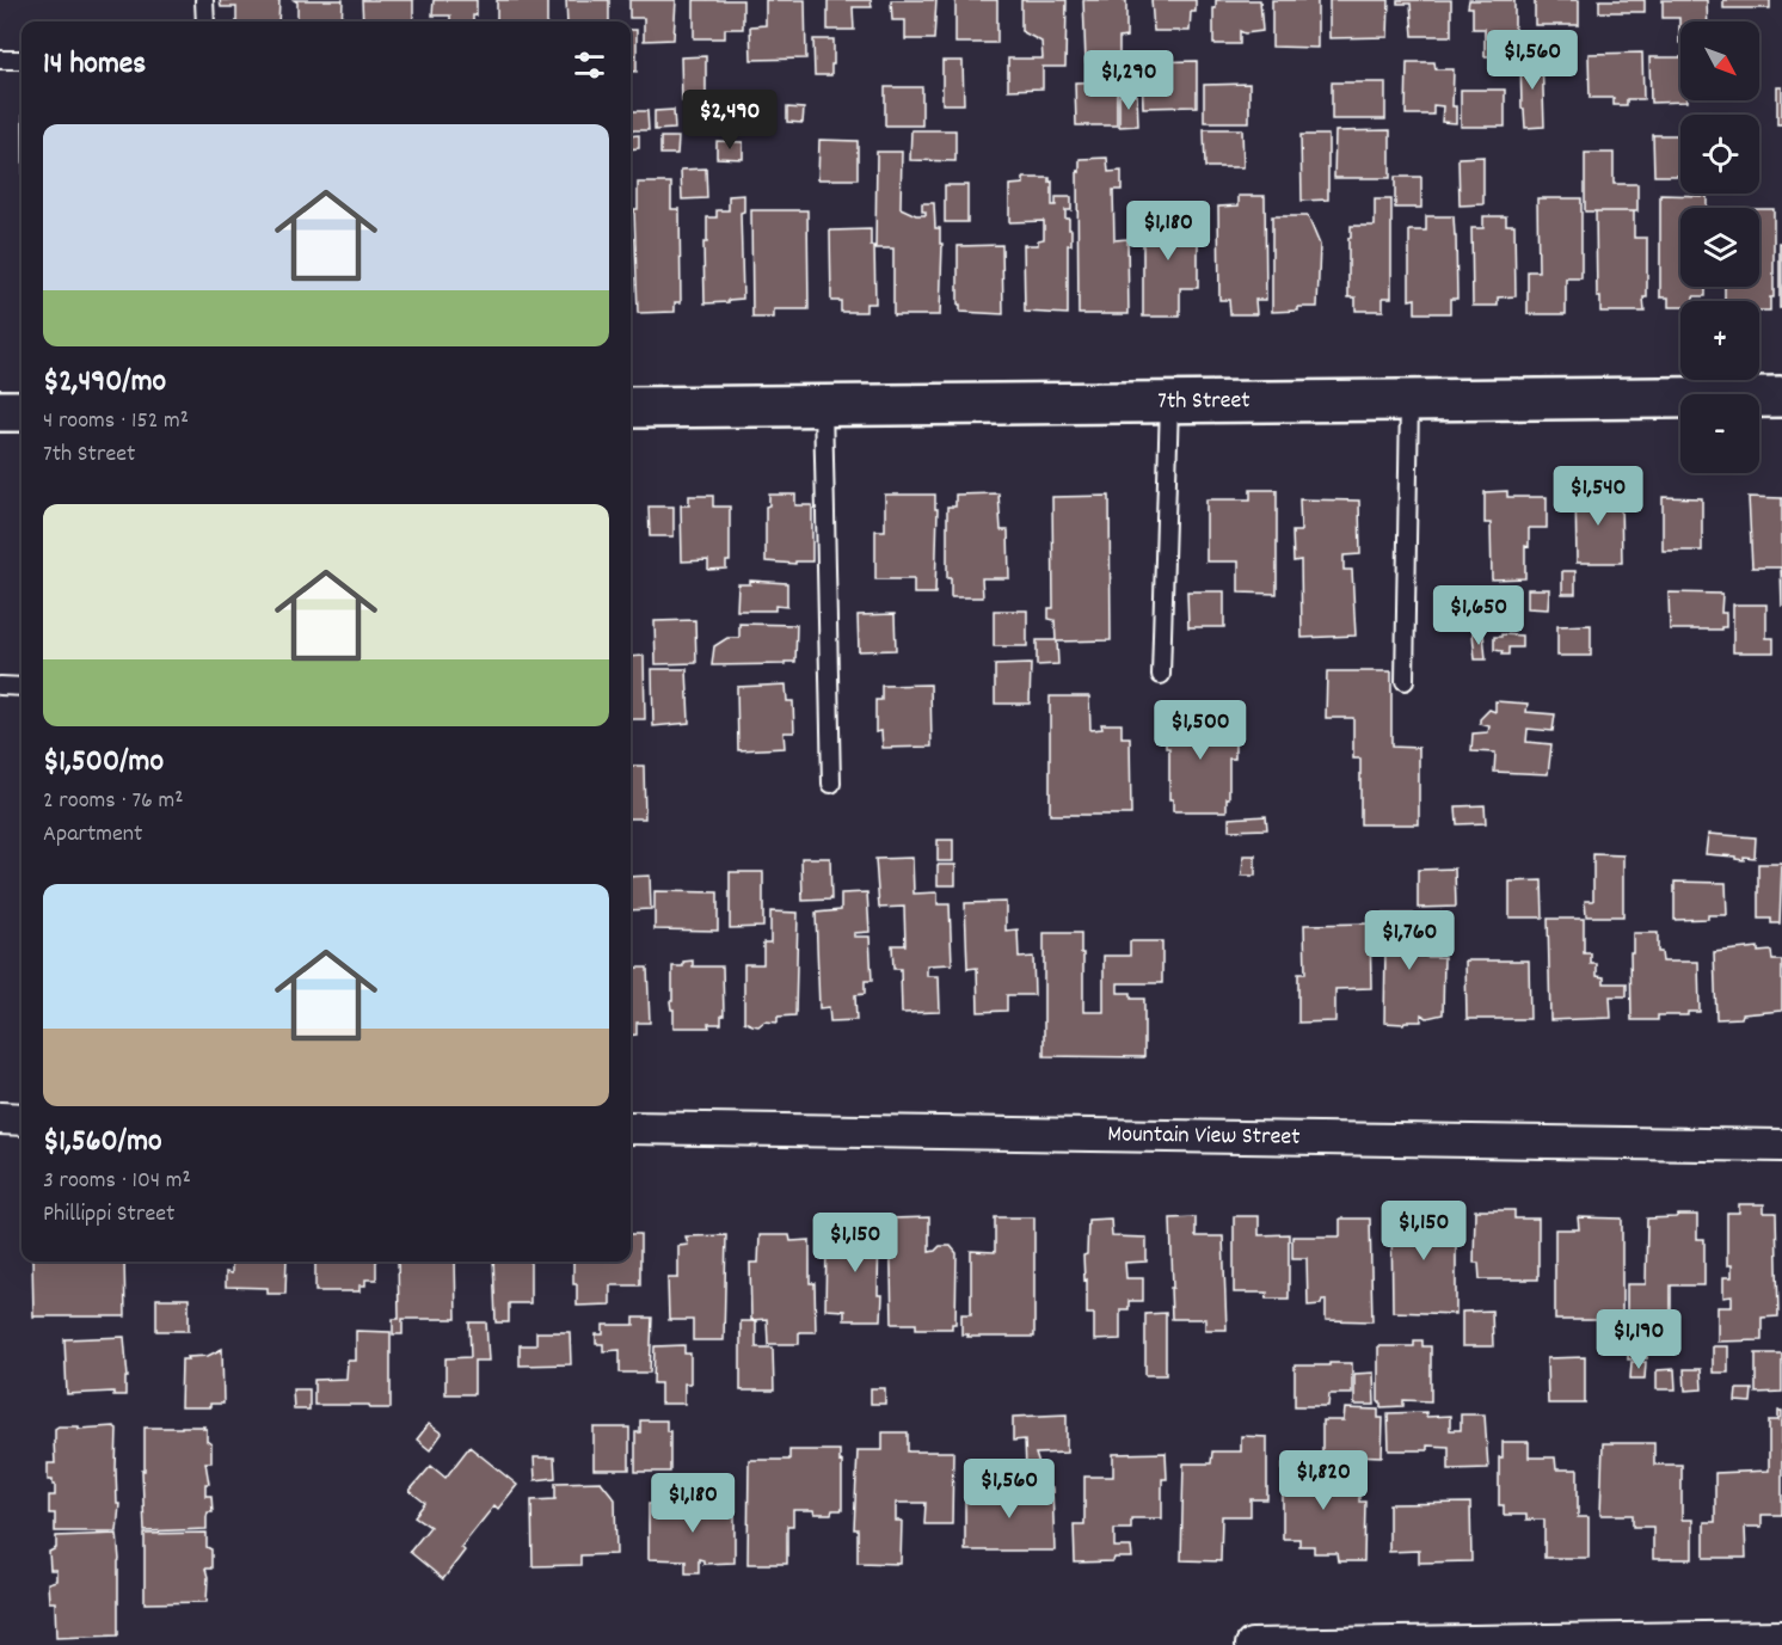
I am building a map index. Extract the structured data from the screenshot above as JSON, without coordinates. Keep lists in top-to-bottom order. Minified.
{"streets":{"street":["7th Street","Mountain View Street"]},"north":"bottom right","page":{"map_buttons":["+","−"],"heading":"14 homes","price":["$1,560","$1,290","$2,490","$1,180","$1,540","$1,650","$1,500","$1,760","$1,150","$1,150","$1,190","$1,820","$1,560","$1,180"],"list":[{"name":"$2,490/mo","note":"4 rooms · 152 m² · 7th Street"},{"name":"$1,500/mo","note":"2 rooms · 76 m² · Apartment"},{"name":"$1,560/mo","note":"3 rooms · 104 m² · Phillippi Street"}]}}
